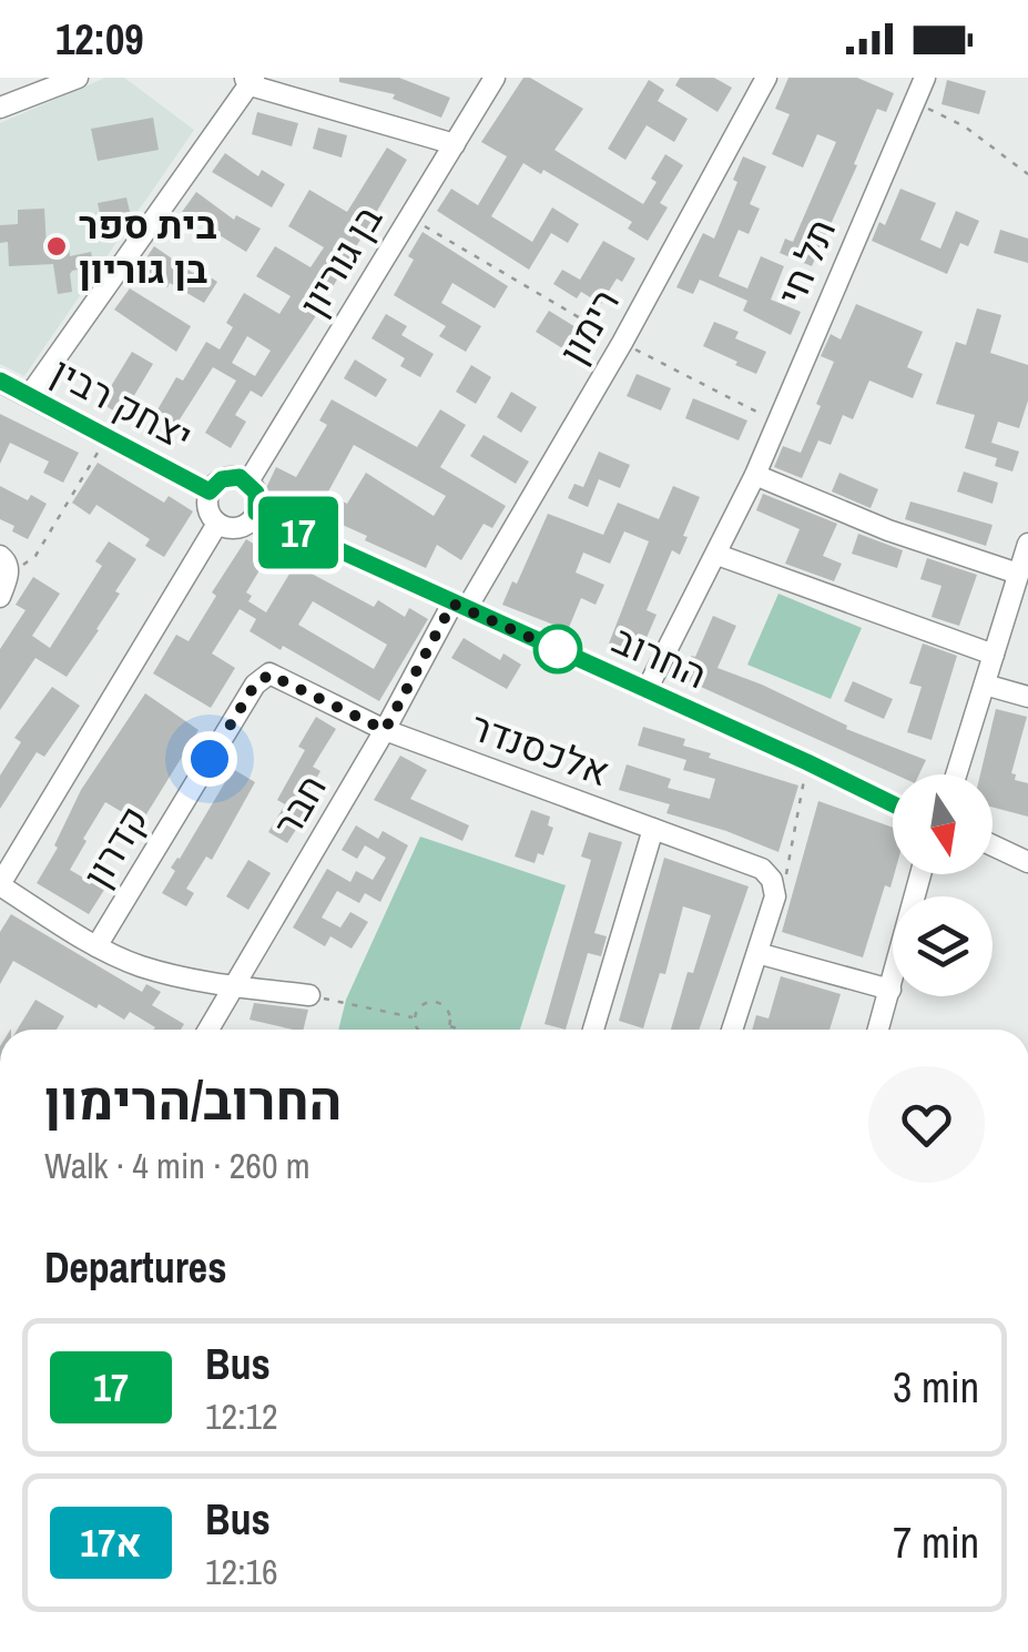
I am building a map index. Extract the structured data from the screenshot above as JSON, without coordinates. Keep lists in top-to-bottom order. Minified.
{"streets":{"street":["בן גוריון","תל חי","רימון","יצחק רבין","החרוב","אלכסנדר","חבר","קדרון"]},"crossings":[["בן גוריון","יצחק רבין"],["בן גוריון","החרוב"],["תל חי","החרוב"],["רימון","החרוב"],["רימון","חבר"],["יצחק רבין","החרוב"],["החרוב","חבר"],["אלכסנדר","חבר"],["אלכסנדר","קדרון"]],"places":["בית ספר בן גוריון"],"lines":["bus line 17"],"north":"bottom","page":{"status":"12:09","on_map":"17","heading":[["החרוב/הרימון","Walk · 4 min · 260 m"],"Departures"],"list":[{"mark":"17","name":"Bus","note":"12:12","value":"3 min"},{"mark":"17א","name":"Bus","note":"12:16","value":"7 min"}]}}
